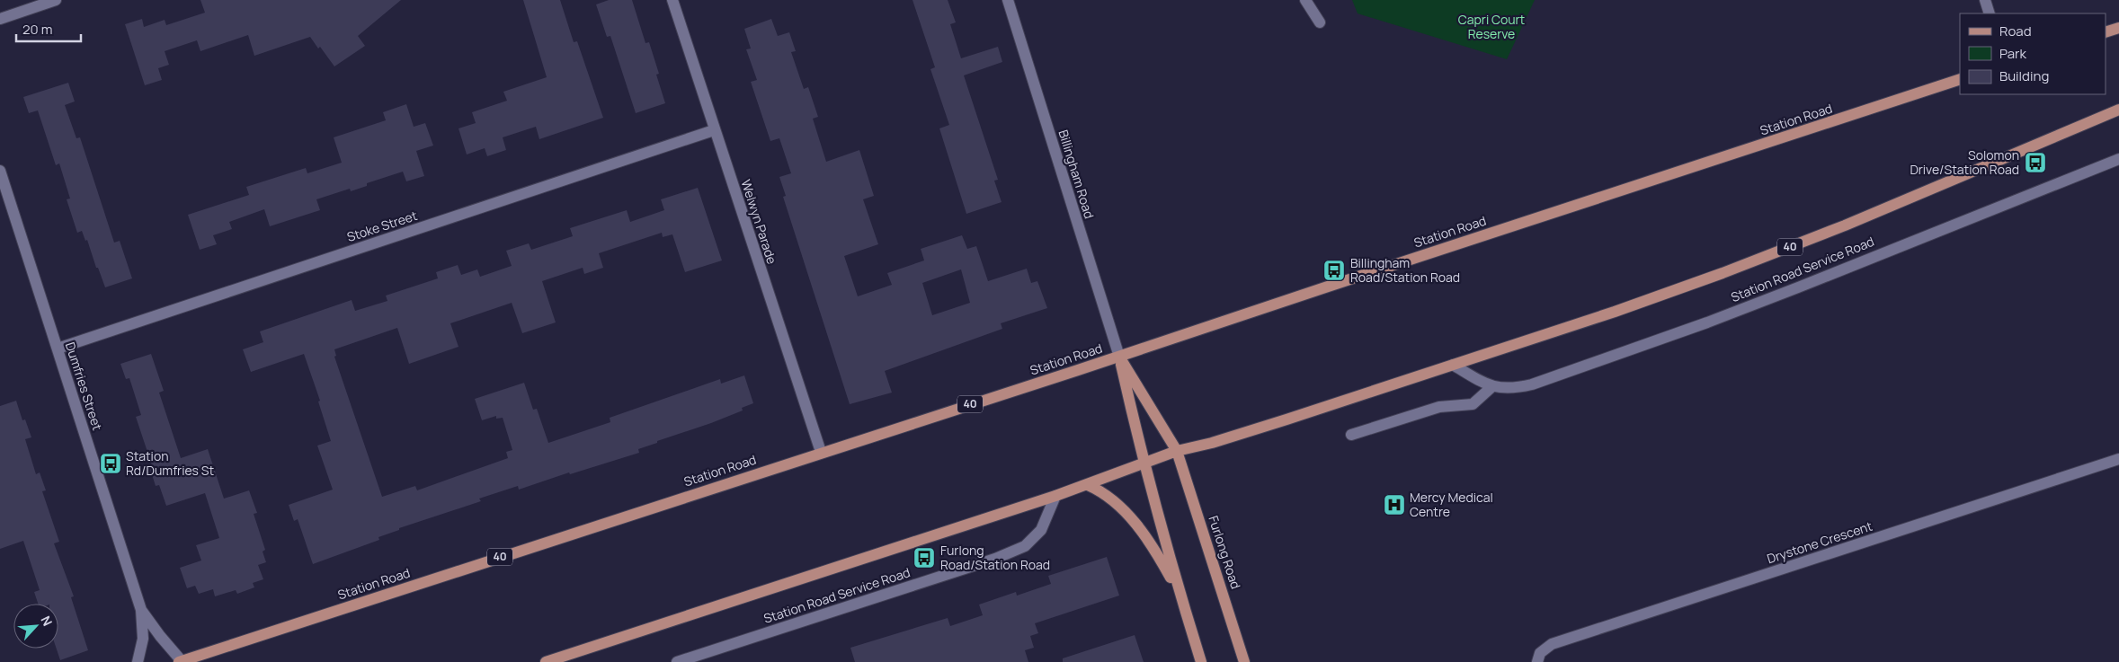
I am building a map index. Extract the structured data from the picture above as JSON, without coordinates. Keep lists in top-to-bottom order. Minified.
{"streets":{"main road":["Station Road","40","Furlong Road"],"street":["Billingham Road","Welwyn Parade","Stoke Street","Station Road Service Road","Dumfries Street","Drystone Crescent"]},"crossings":[["Station Road","Billingham Road"],["Station Road","Welwyn Parade"],["Station Road","Dumfries Street"],["Station Road","Furlong Road"],["Billingham Road","Furlong Road"],["Welwyn Parade","Stoke Street"],["Stoke Street","Dumfries Street"],["40","Station Road Service Road"],["40","Furlong Road"]],"parks":["Capri Court Reserve"],"places":{"bus stop":["Solomon Drive/Station Road","Billingham Road/Station Road","Station Rd/Dumfries St","Furlong Road/Station Road"],"hospital":["Mercy Medical Centre"]},"legend":["Road","Park","Building"],"scale_bar":"20 m","north":"top right"}
